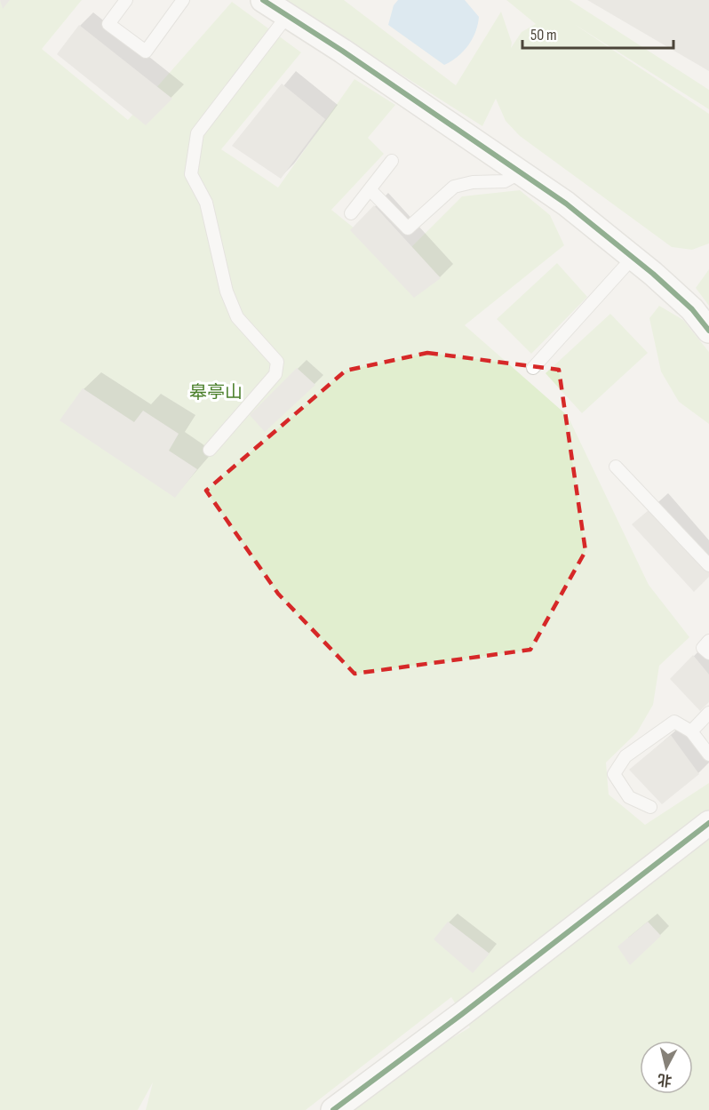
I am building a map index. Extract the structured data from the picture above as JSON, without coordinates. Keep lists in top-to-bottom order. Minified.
{"parks":["皋亭山"],"scale_bar":"50 m","north":"bottom"}
